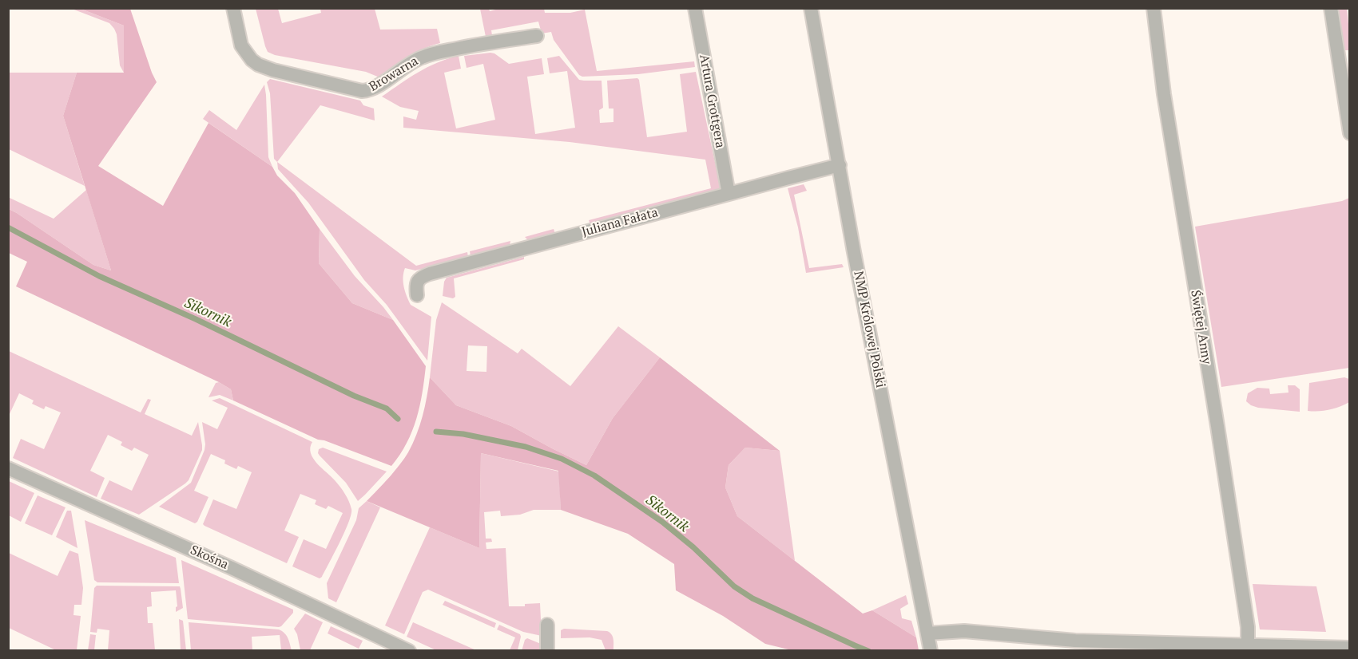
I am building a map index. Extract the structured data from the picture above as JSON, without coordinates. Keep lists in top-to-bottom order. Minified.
{"streets":{"street":["Browarna","Artura Grottgera","Juliana Fałata","Świętej Anny","NMP Królowej Polski","Skośna"]},"crossings":[["Artura Grottgera","Juliana Fałata"],["Juliana Fałata","NMP Królowej Polski"]],"water":["Sikornik"]}
